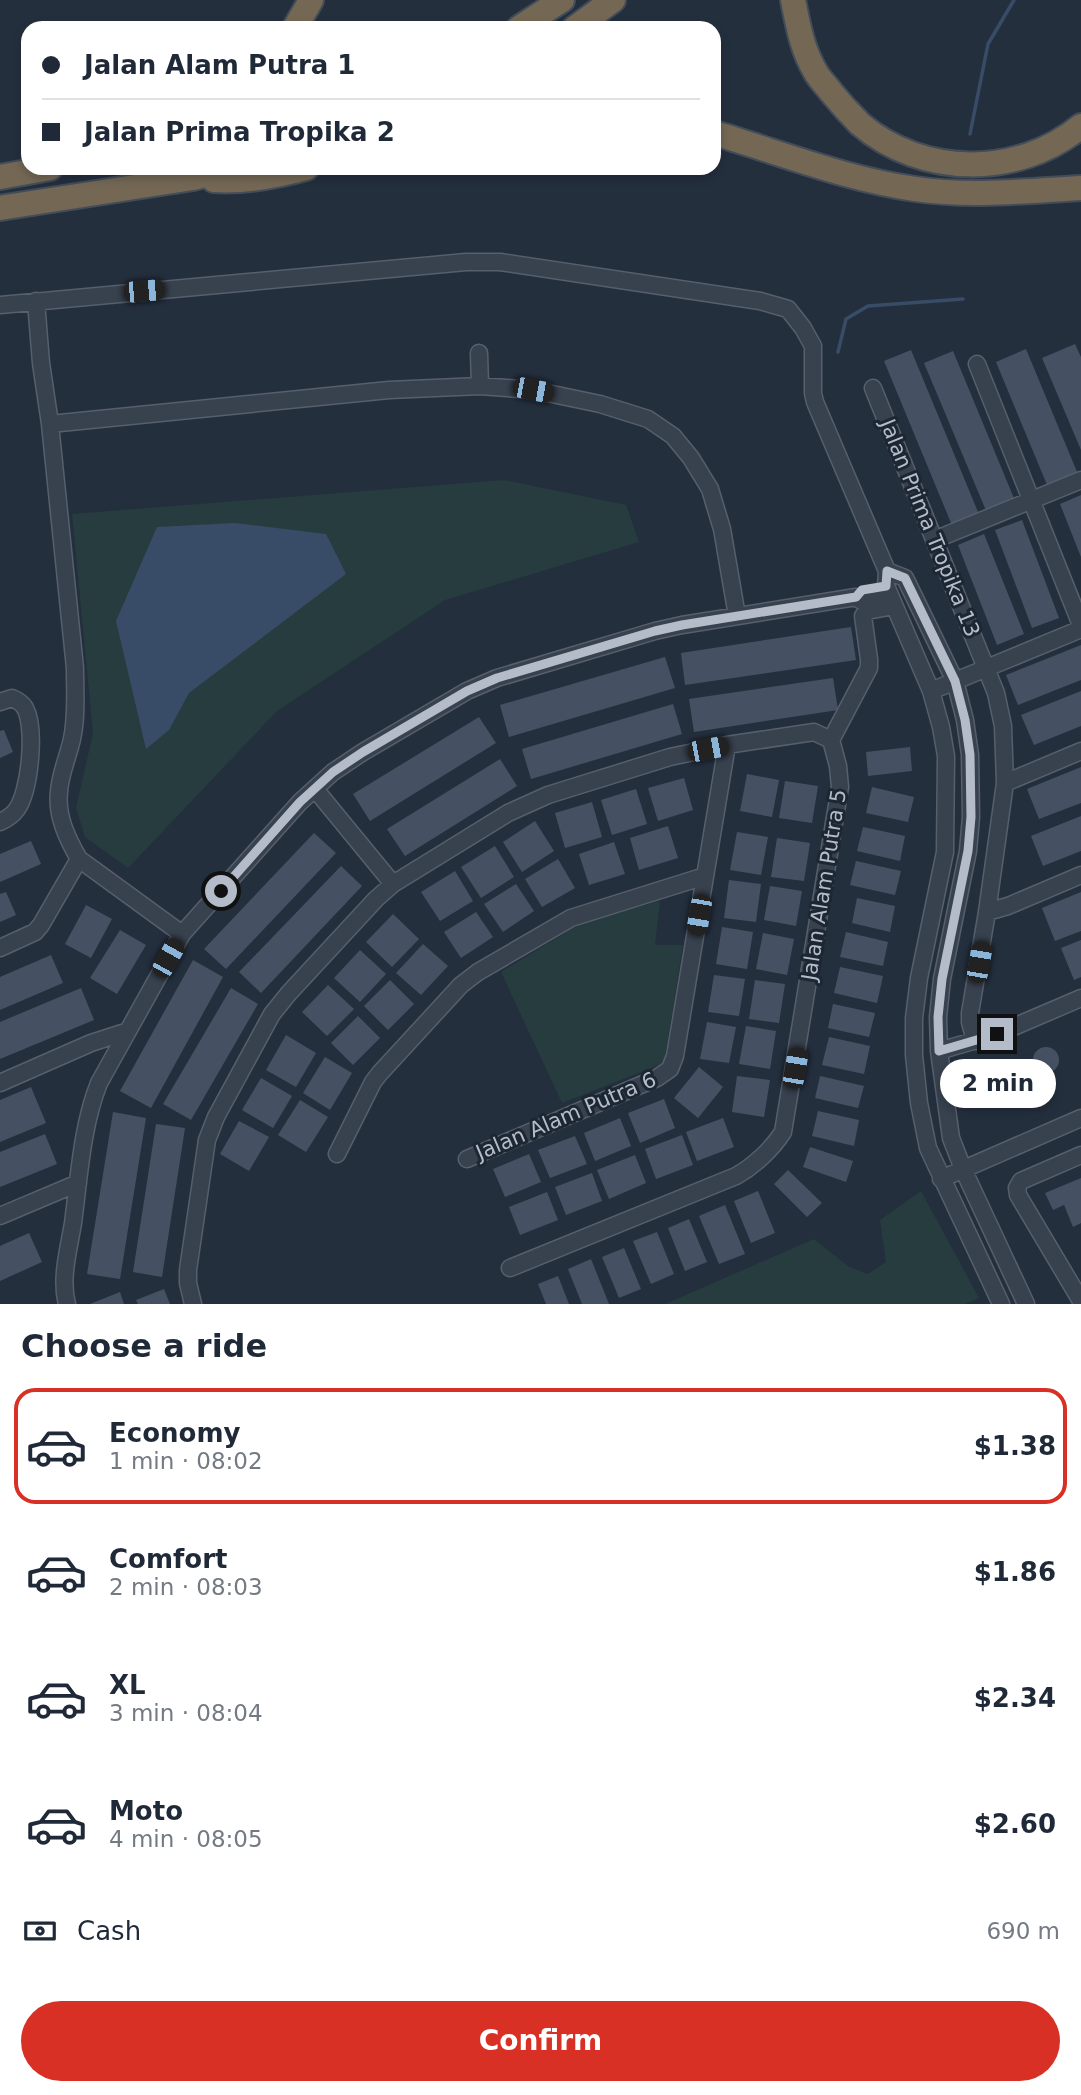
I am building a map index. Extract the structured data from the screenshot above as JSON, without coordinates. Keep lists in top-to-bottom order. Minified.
{"streets":{"street":["Jalan Prima Tropika 13","Jalan Alam Putra 5","Jalan Alam Putra 6"]},"page":{"banner":["Jalan Alam Putra 1","Jalan Prima Tropika 2"],"bubble":"2 min","heading":"Choose a ride","list":[{"name":"Economy","note":"1 min · 08:02","value":"$1.38"},{"name":"Comfort","note":"2 min · 08:03","value":"$1.86"},{"name":"XL","note":"3 min · 08:04","value":"$2.34"},{"name":"Moto","note":"4 min · 08:05","value":"$2.60"}],"pay":["Cash","690 m"],"buttons":"Confirm"}}
